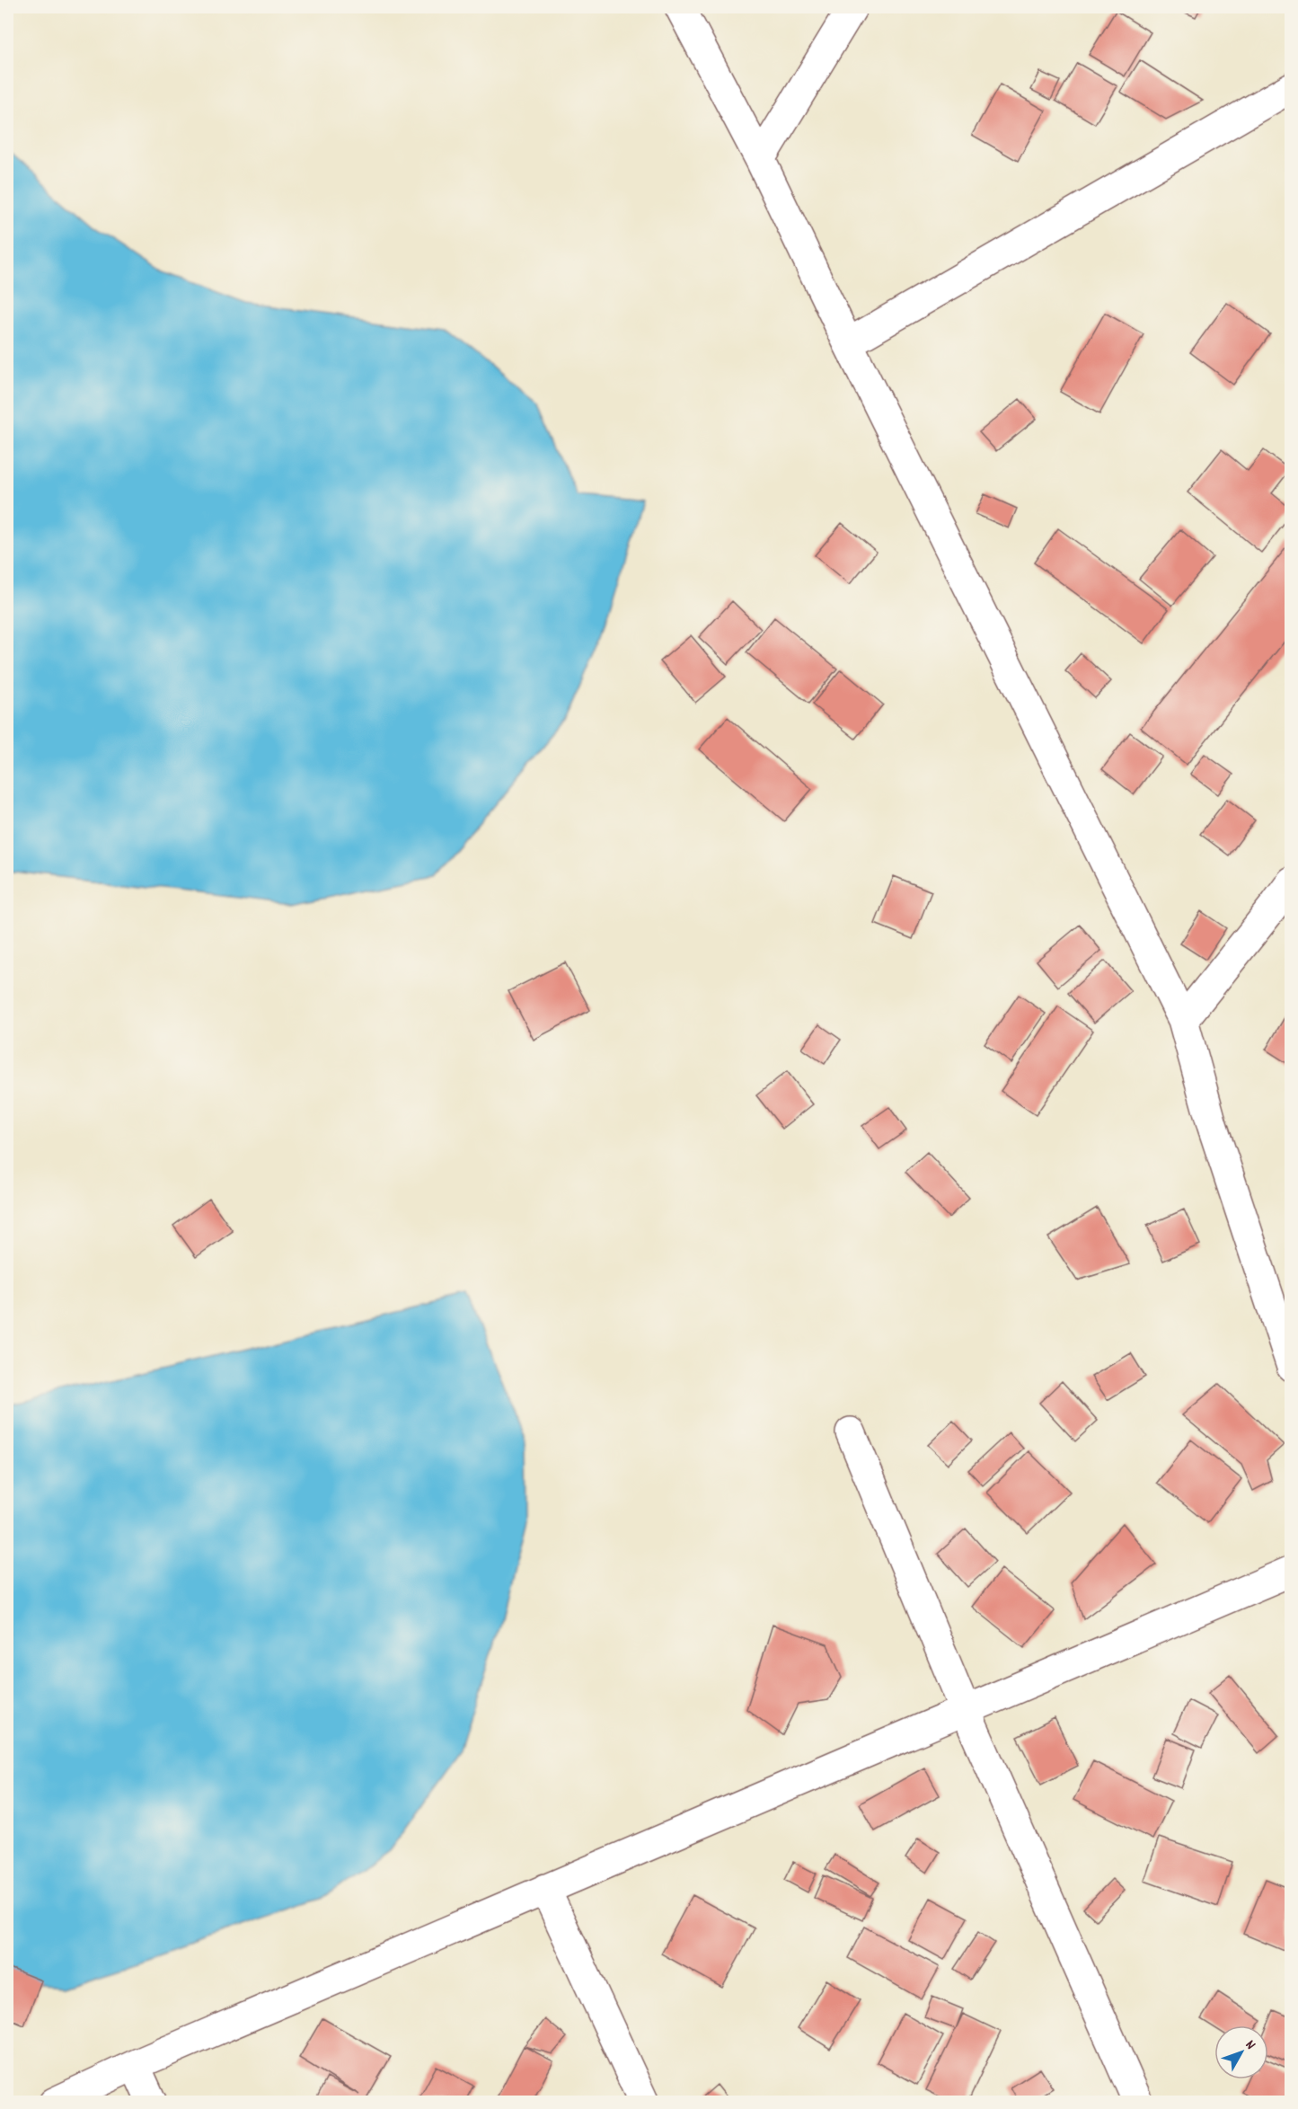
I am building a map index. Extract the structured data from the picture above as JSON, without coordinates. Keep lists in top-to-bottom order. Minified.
{"north":"top right"}
